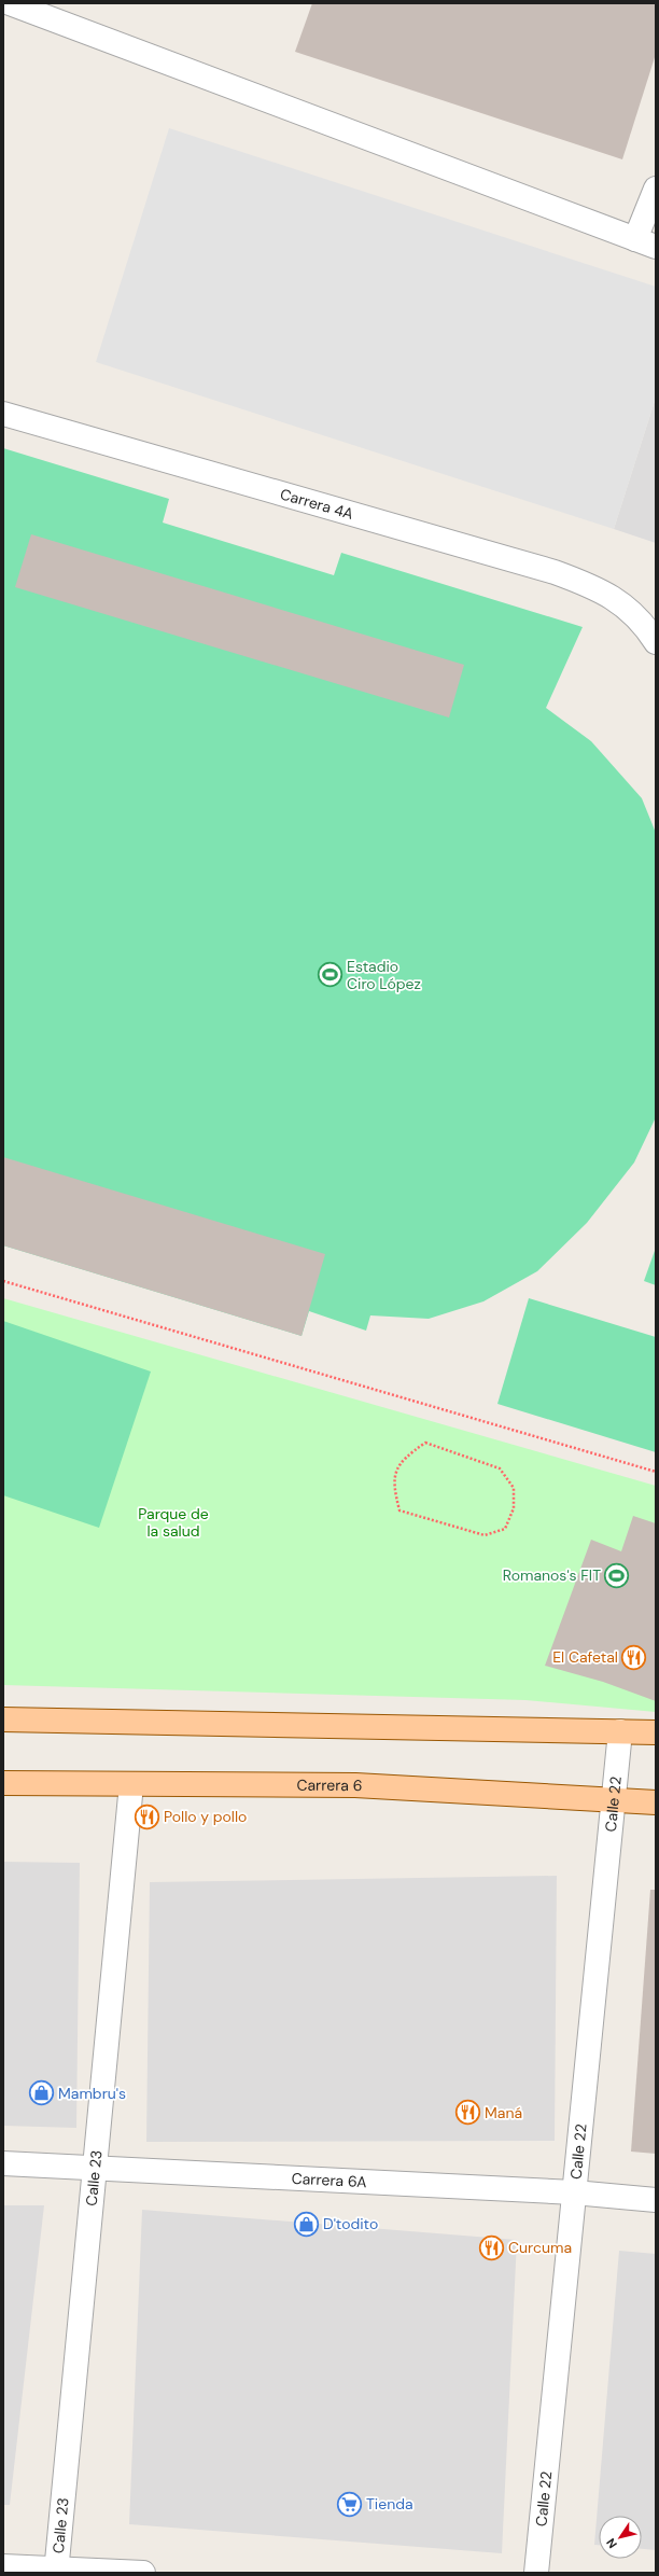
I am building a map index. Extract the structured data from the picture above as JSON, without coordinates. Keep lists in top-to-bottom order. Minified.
{"streets":{"main road":["Carrera 6"],"street":["Carrera 4A","Calle 22","Calle 23","Carrera 6A"]},"crossings":[["Carrera 6","Calle 22"],["Carrera 6","Calle 23"],["Calle 22","Carrera 6A"],["Calle 23","Carrera 6A"]],"parks":["Parque de la salud"],"places":{"sports":["Estadio Ciro López","Romanos's FIT"],"restaurant":["El Cafetal","Pollo y pollo","Maná","Curcuma"],"shop":["Mambru's","D'todito"],"supermarket":["Tienda"]},"north":"bottom left"}
